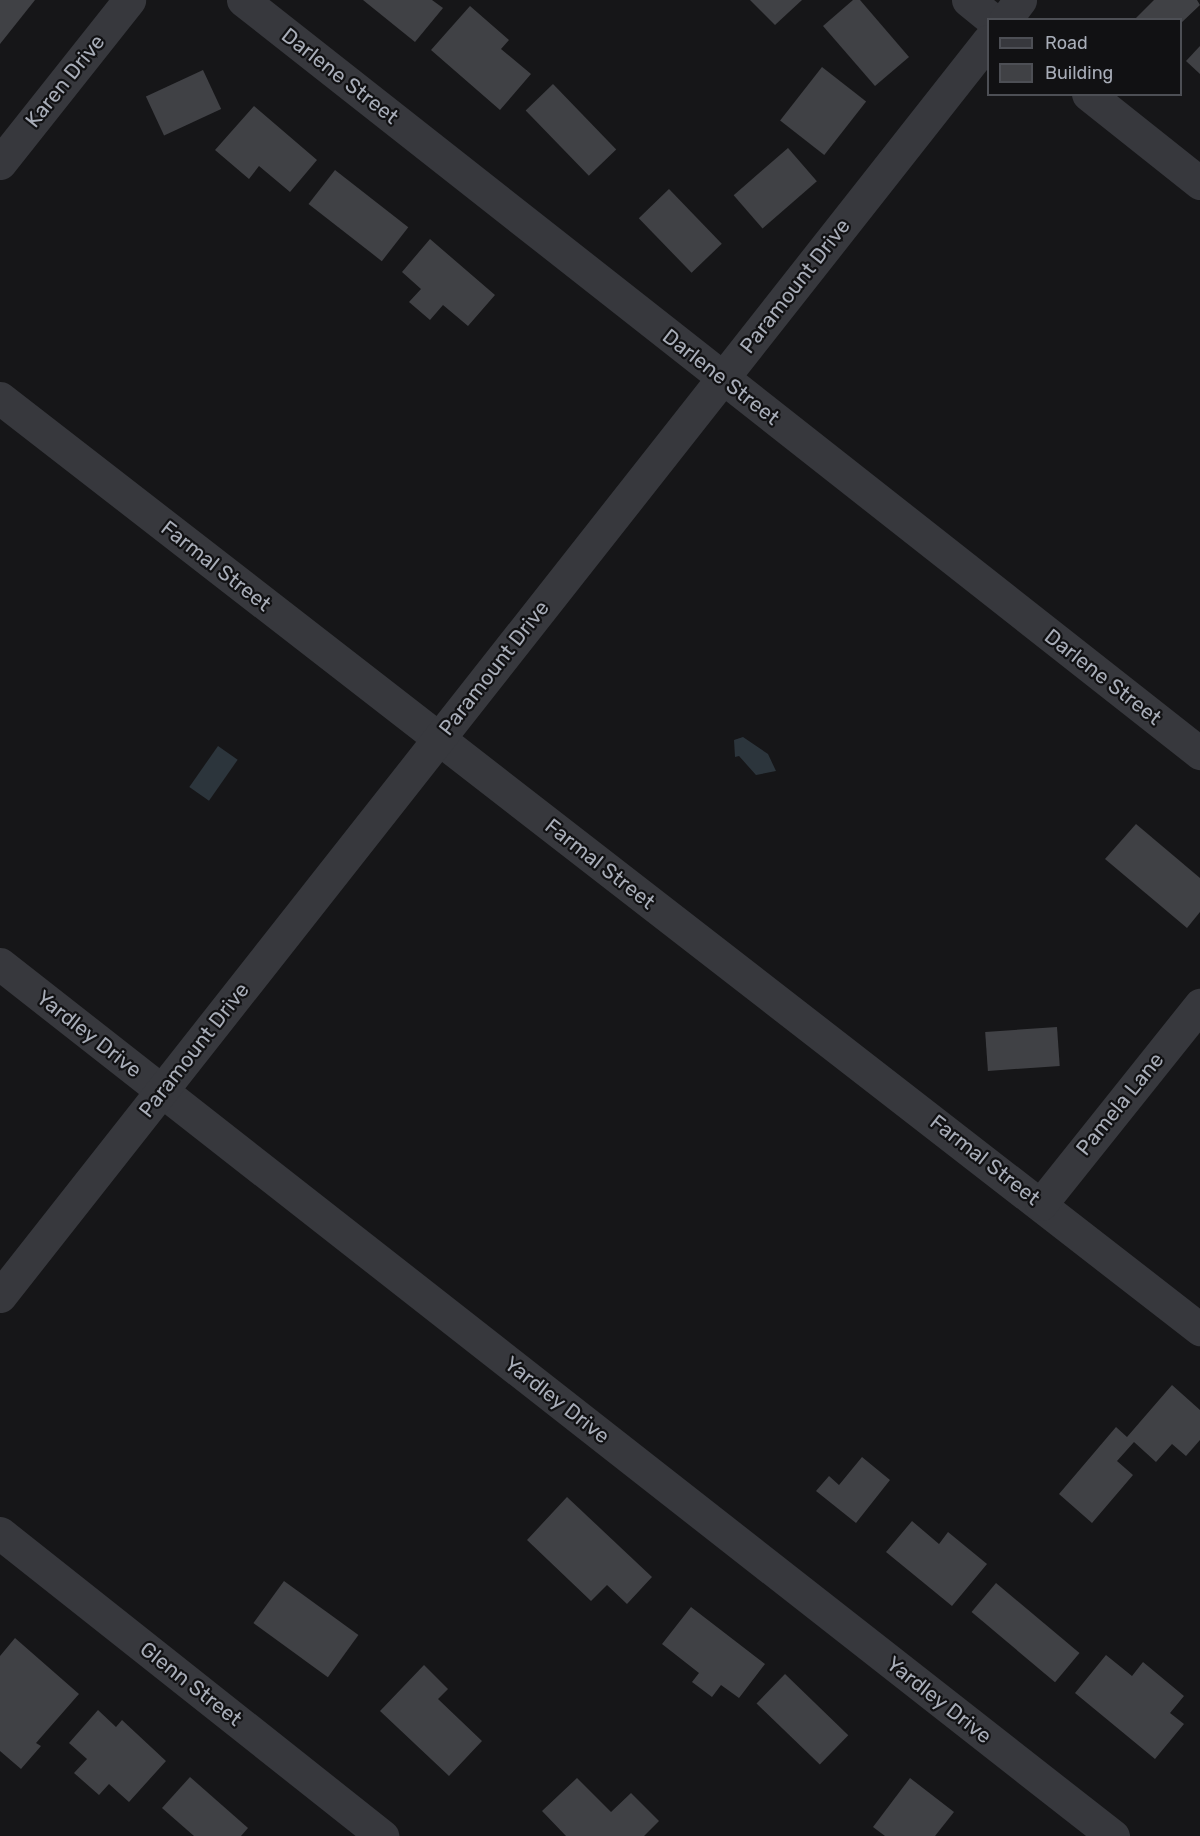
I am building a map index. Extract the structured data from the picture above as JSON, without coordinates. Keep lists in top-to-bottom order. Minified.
{"streets":{"street":["Darlene Street","Karen Drive","Paramount Drive","Farmal Street","Yardley Drive","Pamela Lane","Glenn Street"]},"crossings":[["Darlene Street","Paramount Drive"],["Paramount Drive","Farmal Street"],["Paramount Drive","Yardley Drive"],["Farmal Street","Pamela Lane"]],"legend":["Road","Building"]}
